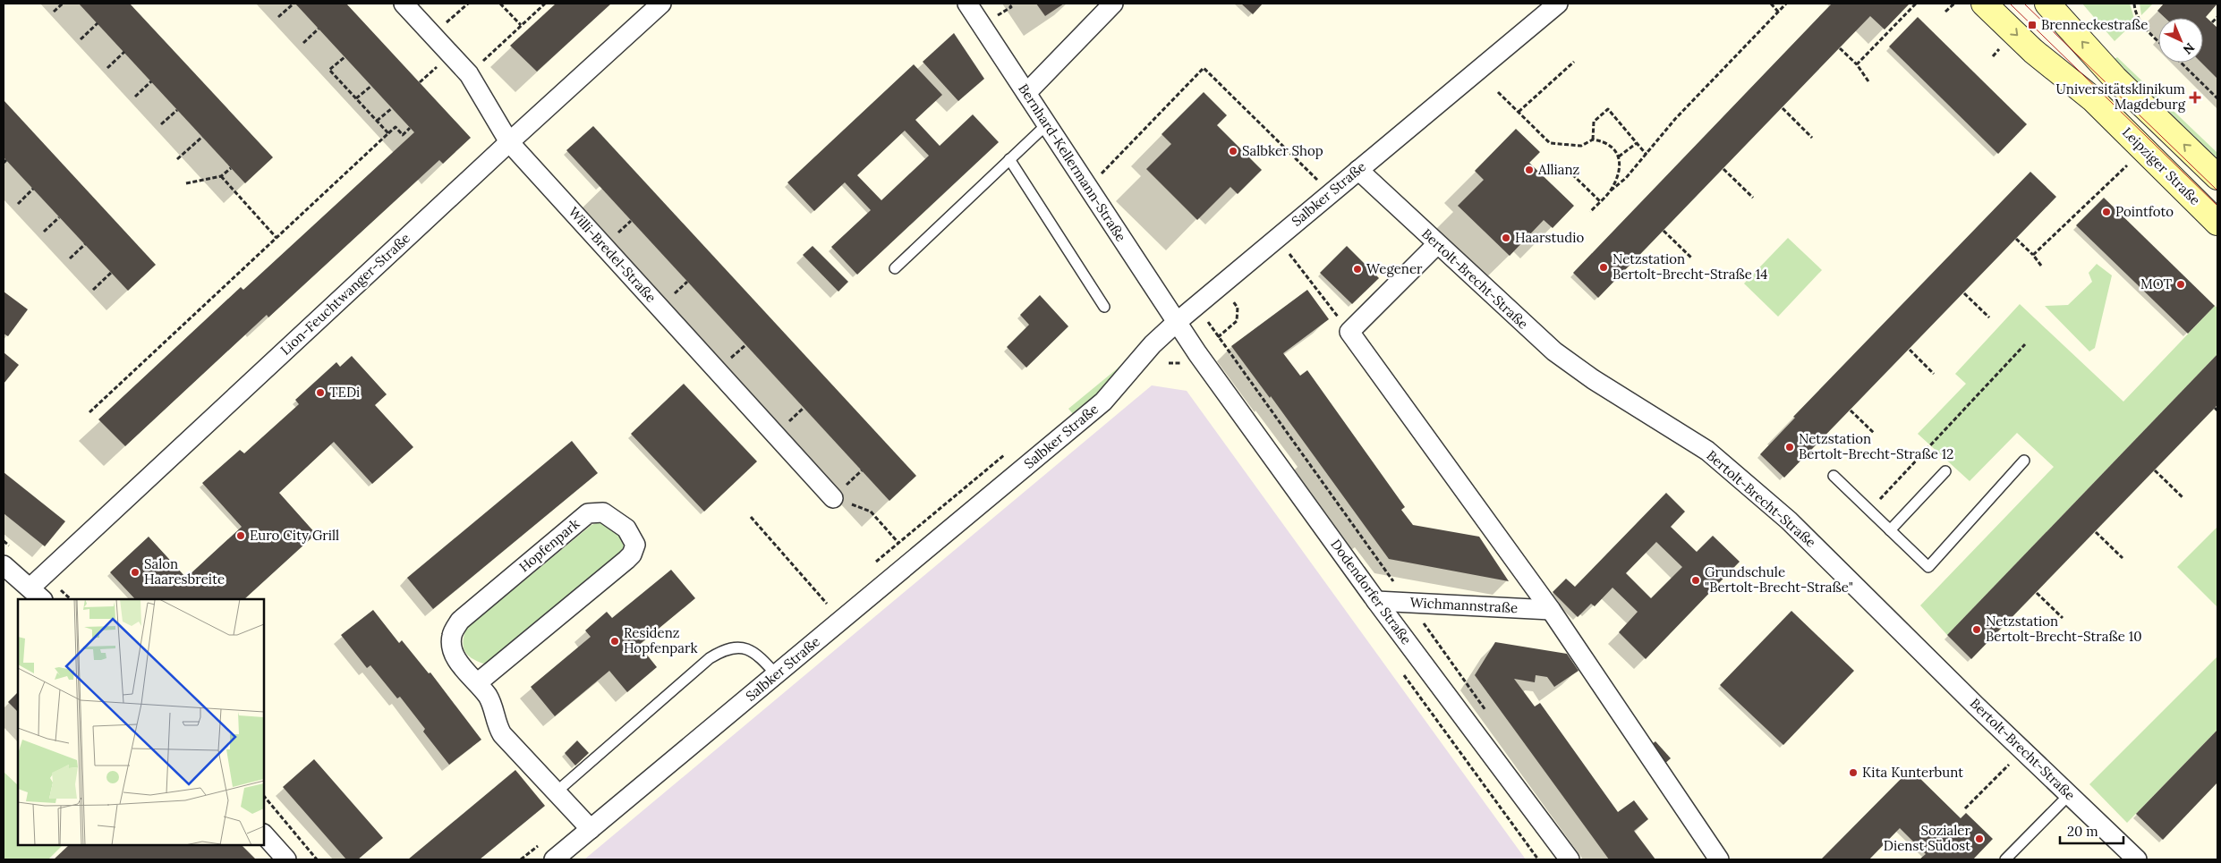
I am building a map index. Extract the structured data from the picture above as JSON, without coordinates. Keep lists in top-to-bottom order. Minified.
{"streets":{"main road":["Leipziger Straße"],"street":["Bernhard-Kellermann-Straße","Salbker Straße","Willi-Bredel-Straße","Bertolt-Brecht-Straße","Lion-Feuchtwanger-Straße","Hopfenpark","Dodendorfer Straße","Wichmannstraße"]},"crossings":[["Bernhard-Kellermann-Straße","Salbker Straße"],["Bernhard-Kellermann-Straße","Dodendorfer Straße"],["Salbker Straße","Bertolt-Brecht-Straße"],["Salbker Straße","Hopfenpark"],["Salbker Straße","Dodendorfer Straße"],["Willi-Bredel-Straße","Lion-Feuchtwanger-Straße"],["Dodendorfer Straße","Wichmannstraße"]],"places":{"transit":["Brenneckestraße"],"health":["Universitätsklinikum Magdeburg"],"other":["Salbker Shop","Allianz","Pointfoto","Haarstudio","Netzstation Bertolt-Brecht-Straße 14","Wegener","MOT","TEDi","Netzstation Bertolt-Brecht-Straße 12","Euro City Grill","Salon Haaresbreite","Grundschule \"Bertolt-Brecht-Straße\"","Netzstation Bertolt-Brecht-Straße 10","Residenz Hopfenpark","Kita Kunterbunt","Sozialer Dienst Südost"]},"scale_bar":"20 m","north":"bottom right"}
